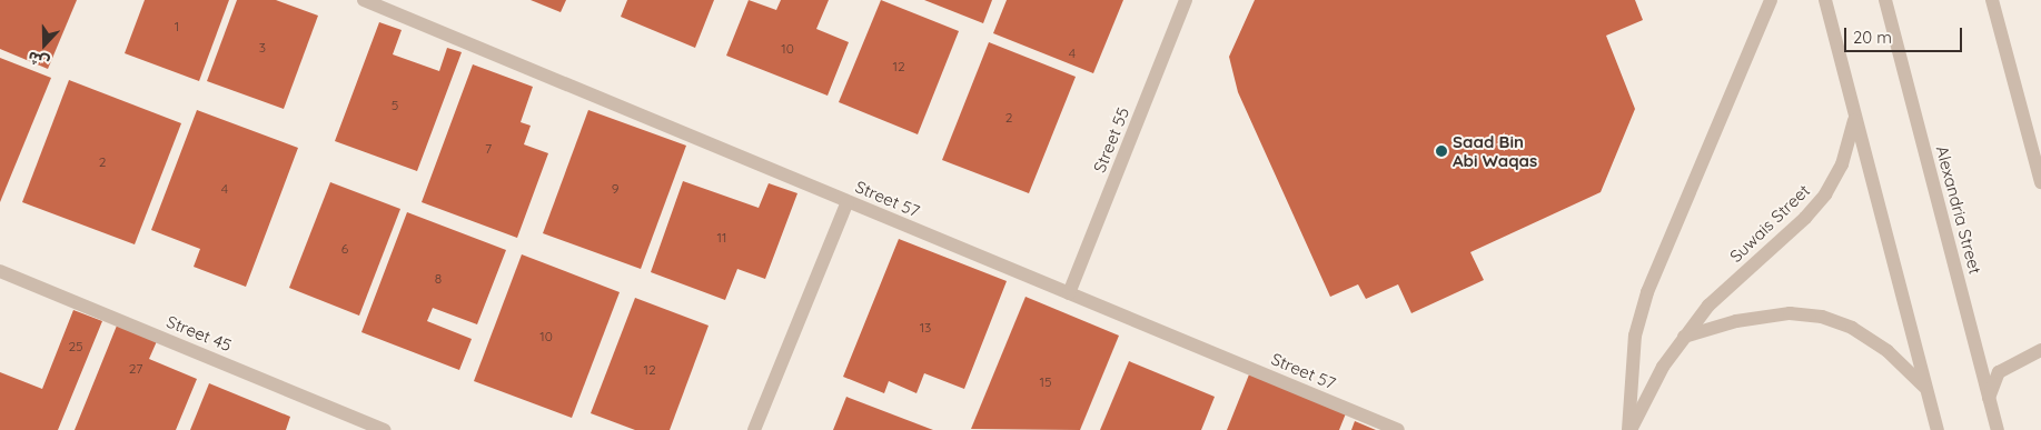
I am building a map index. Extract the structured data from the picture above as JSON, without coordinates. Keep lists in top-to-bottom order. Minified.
{"streets":{"street":["Street 55","Street 57","Alexandria Street","Suwais Street","Street 45"]},"crossings":[["Street 55","Street 57"]],"places":["Saad Bin Abi Waqas"],"house_numbers":["1","3","10","4","12","5","2","7","2","4","9","11","6","8","13","10","25","27","12","15"],"scale_bar":"20 m","north":"bottom"}
